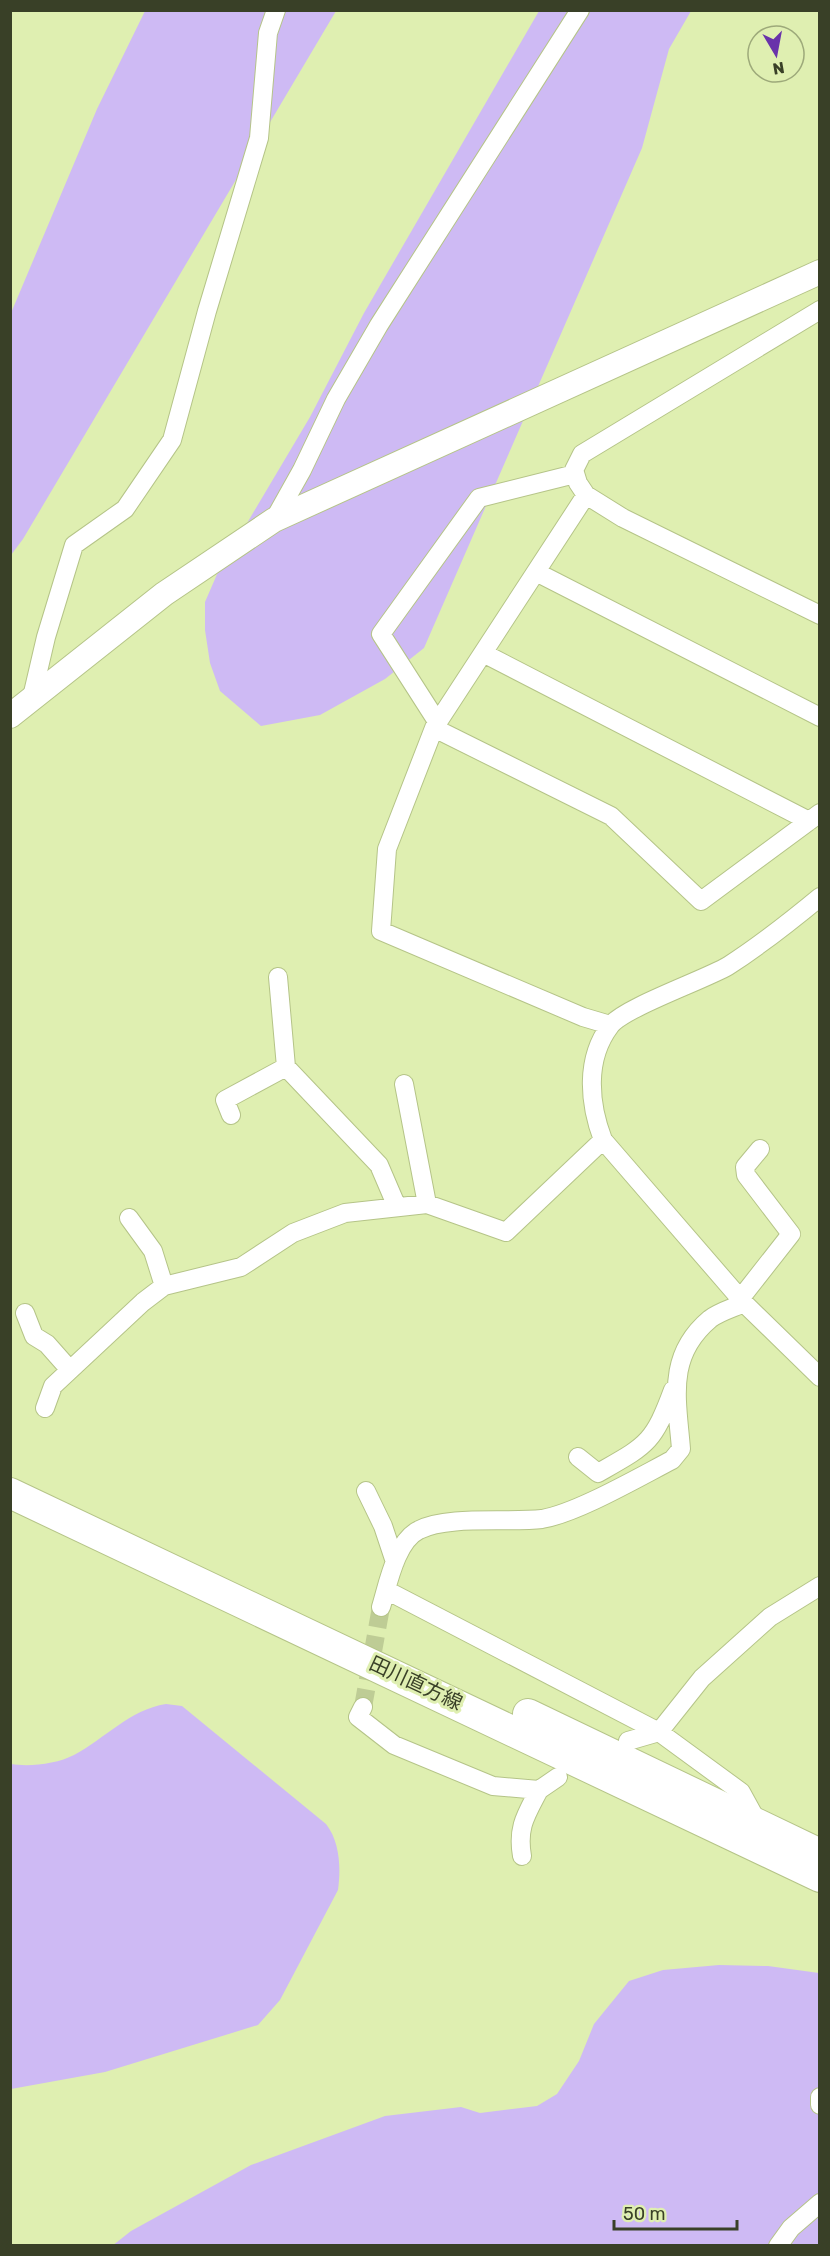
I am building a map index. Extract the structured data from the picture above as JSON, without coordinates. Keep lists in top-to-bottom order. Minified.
{"streets":{"main road":["田川直方線"]},"scale_bar":"50 m","north":"bottom"}
